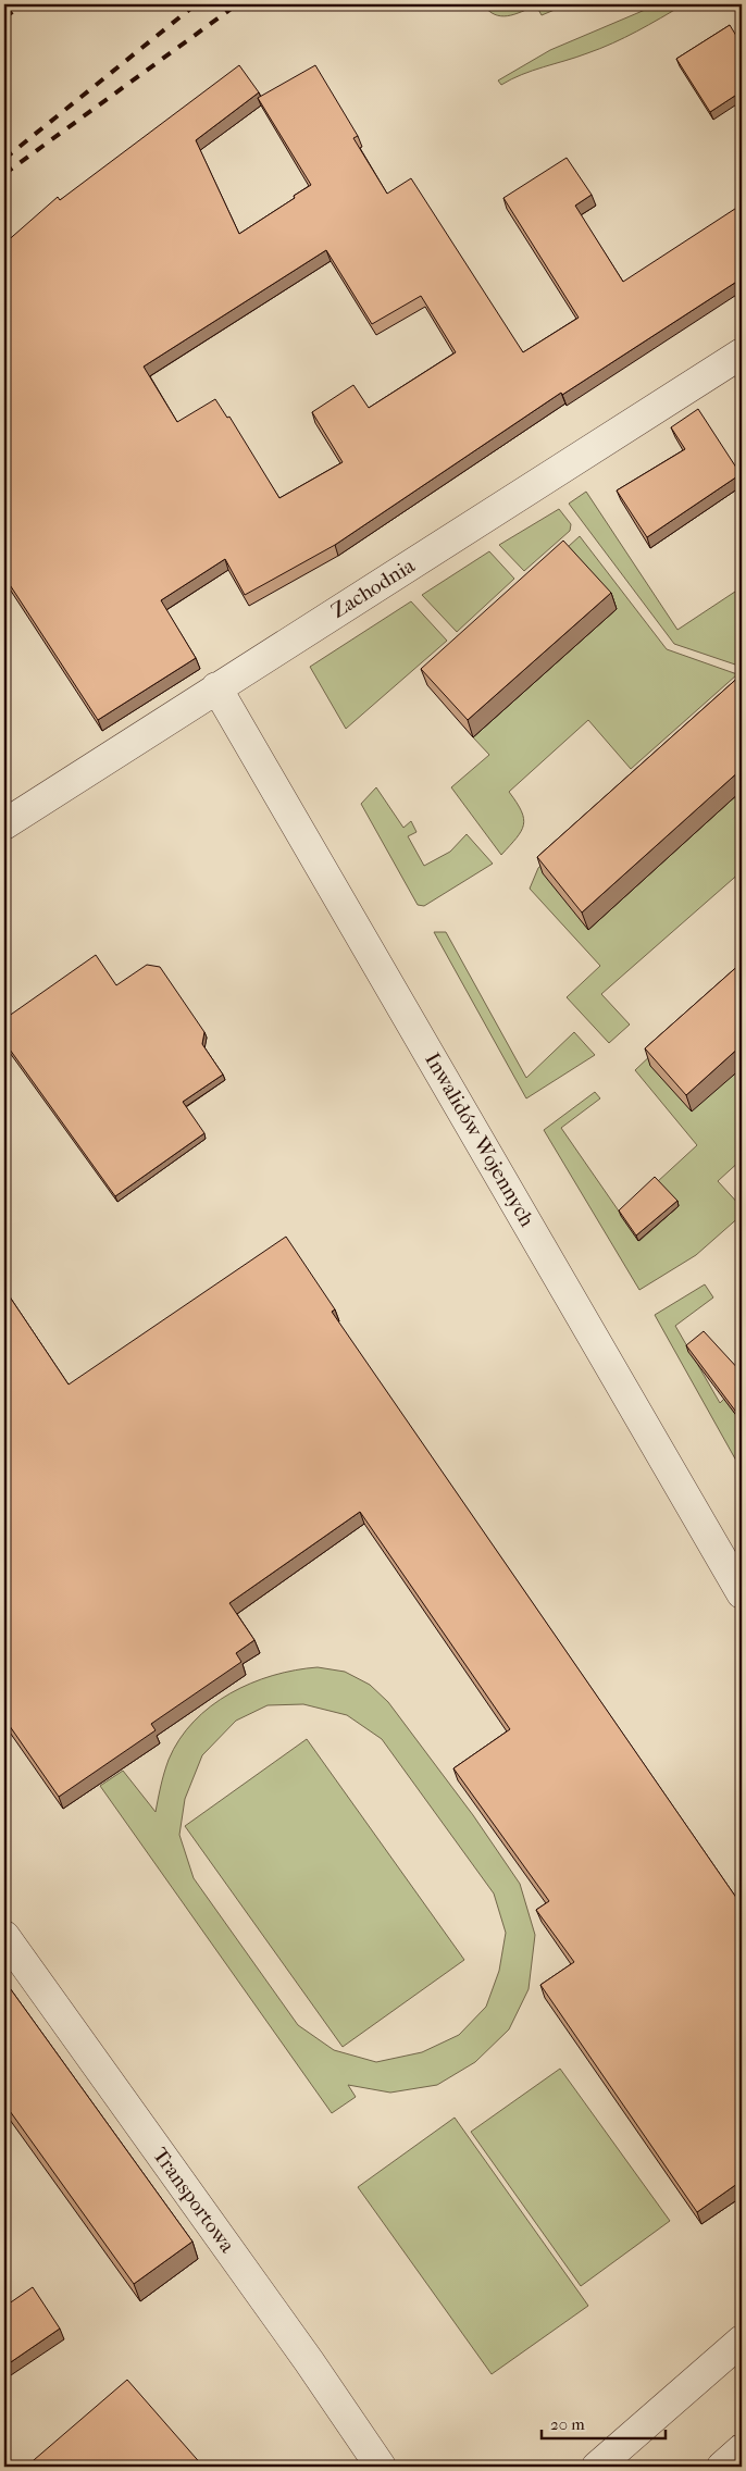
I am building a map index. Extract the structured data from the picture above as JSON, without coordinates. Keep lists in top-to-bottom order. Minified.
{"streets":{"street":["Zachodnia","Inwalidów Wojennych","Transportowa"]},"crossings":[["Zachodnia","Inwalidów Wojennych"]],"scale_bar":"20 m"}
